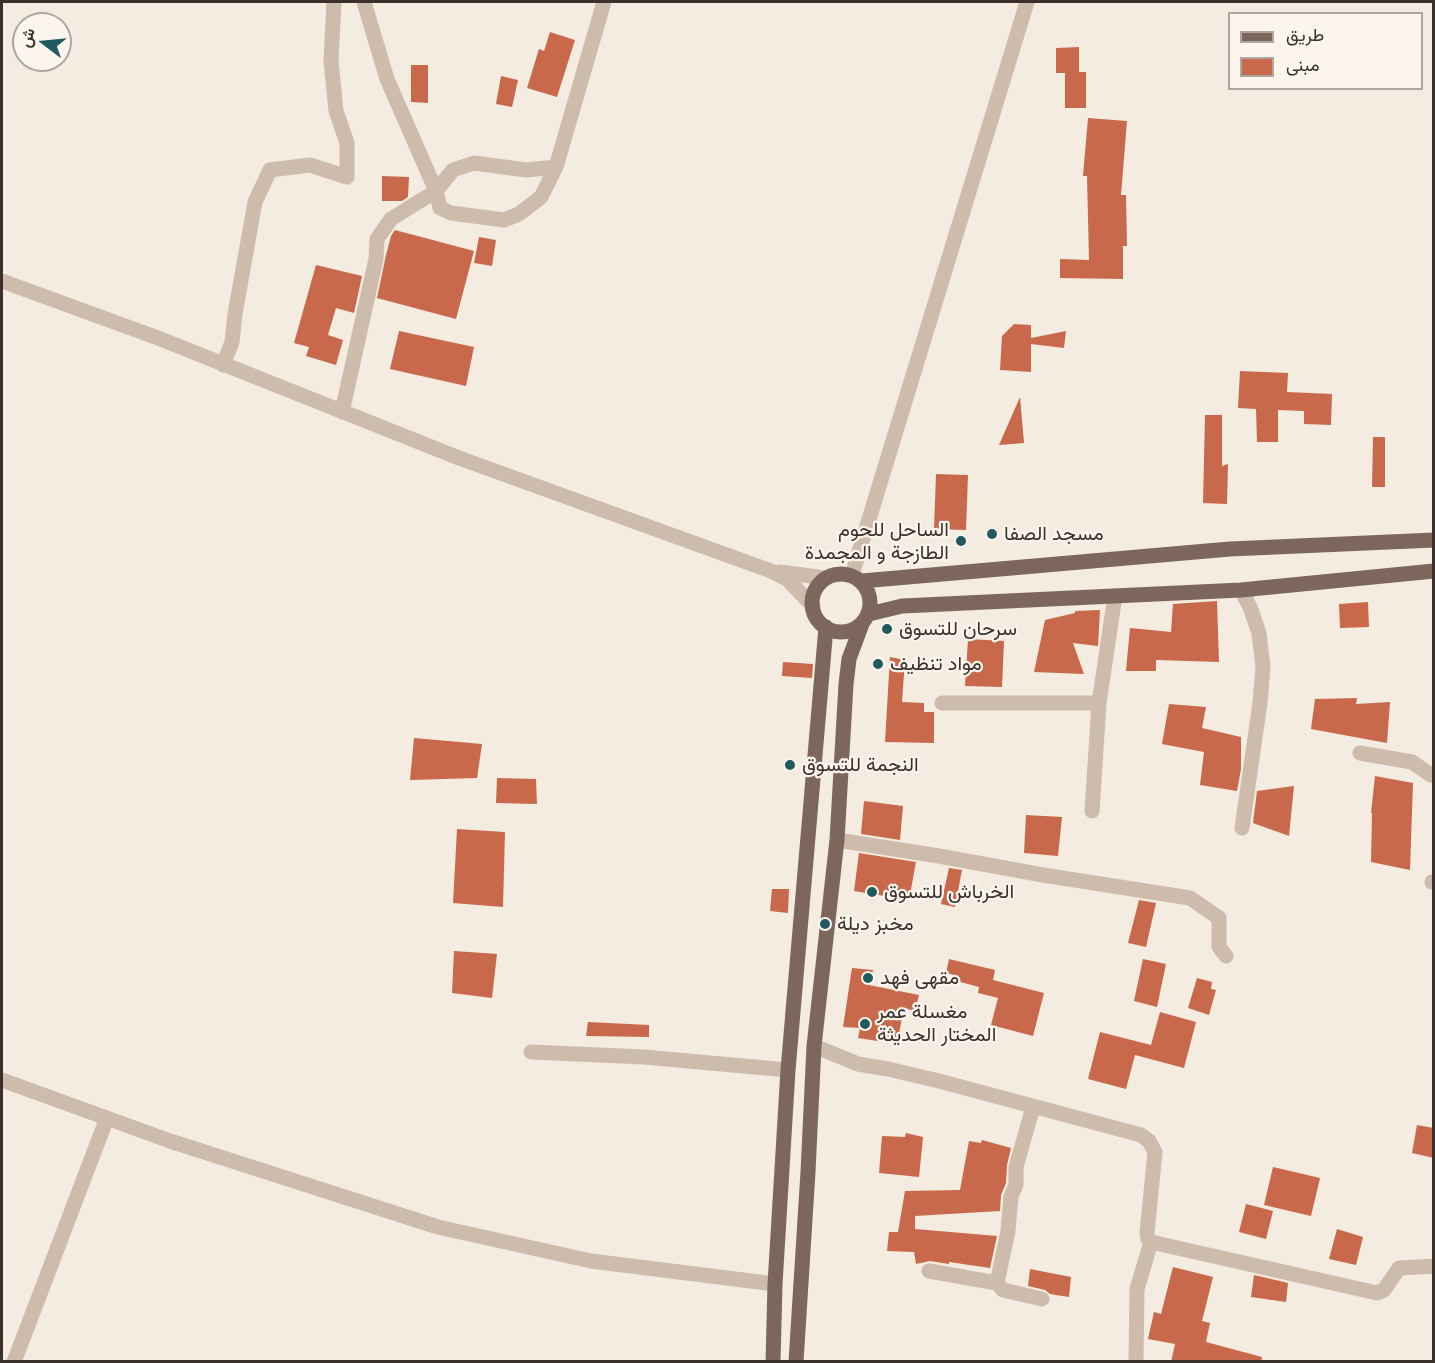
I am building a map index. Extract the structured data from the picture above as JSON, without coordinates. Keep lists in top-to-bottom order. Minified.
{"places":["مسجد الصفا","الساحل للحوم الطازجة و المجمدة","سرحان للتسوق","مواد تنظيف","النجمة للتسوق","الخرباش للتسوق","مخبز ديلة","مقهى فهد","مغسلة عمر المختار الحديثة"],"legend":["طريق","مبنى"],"north":"left"}
